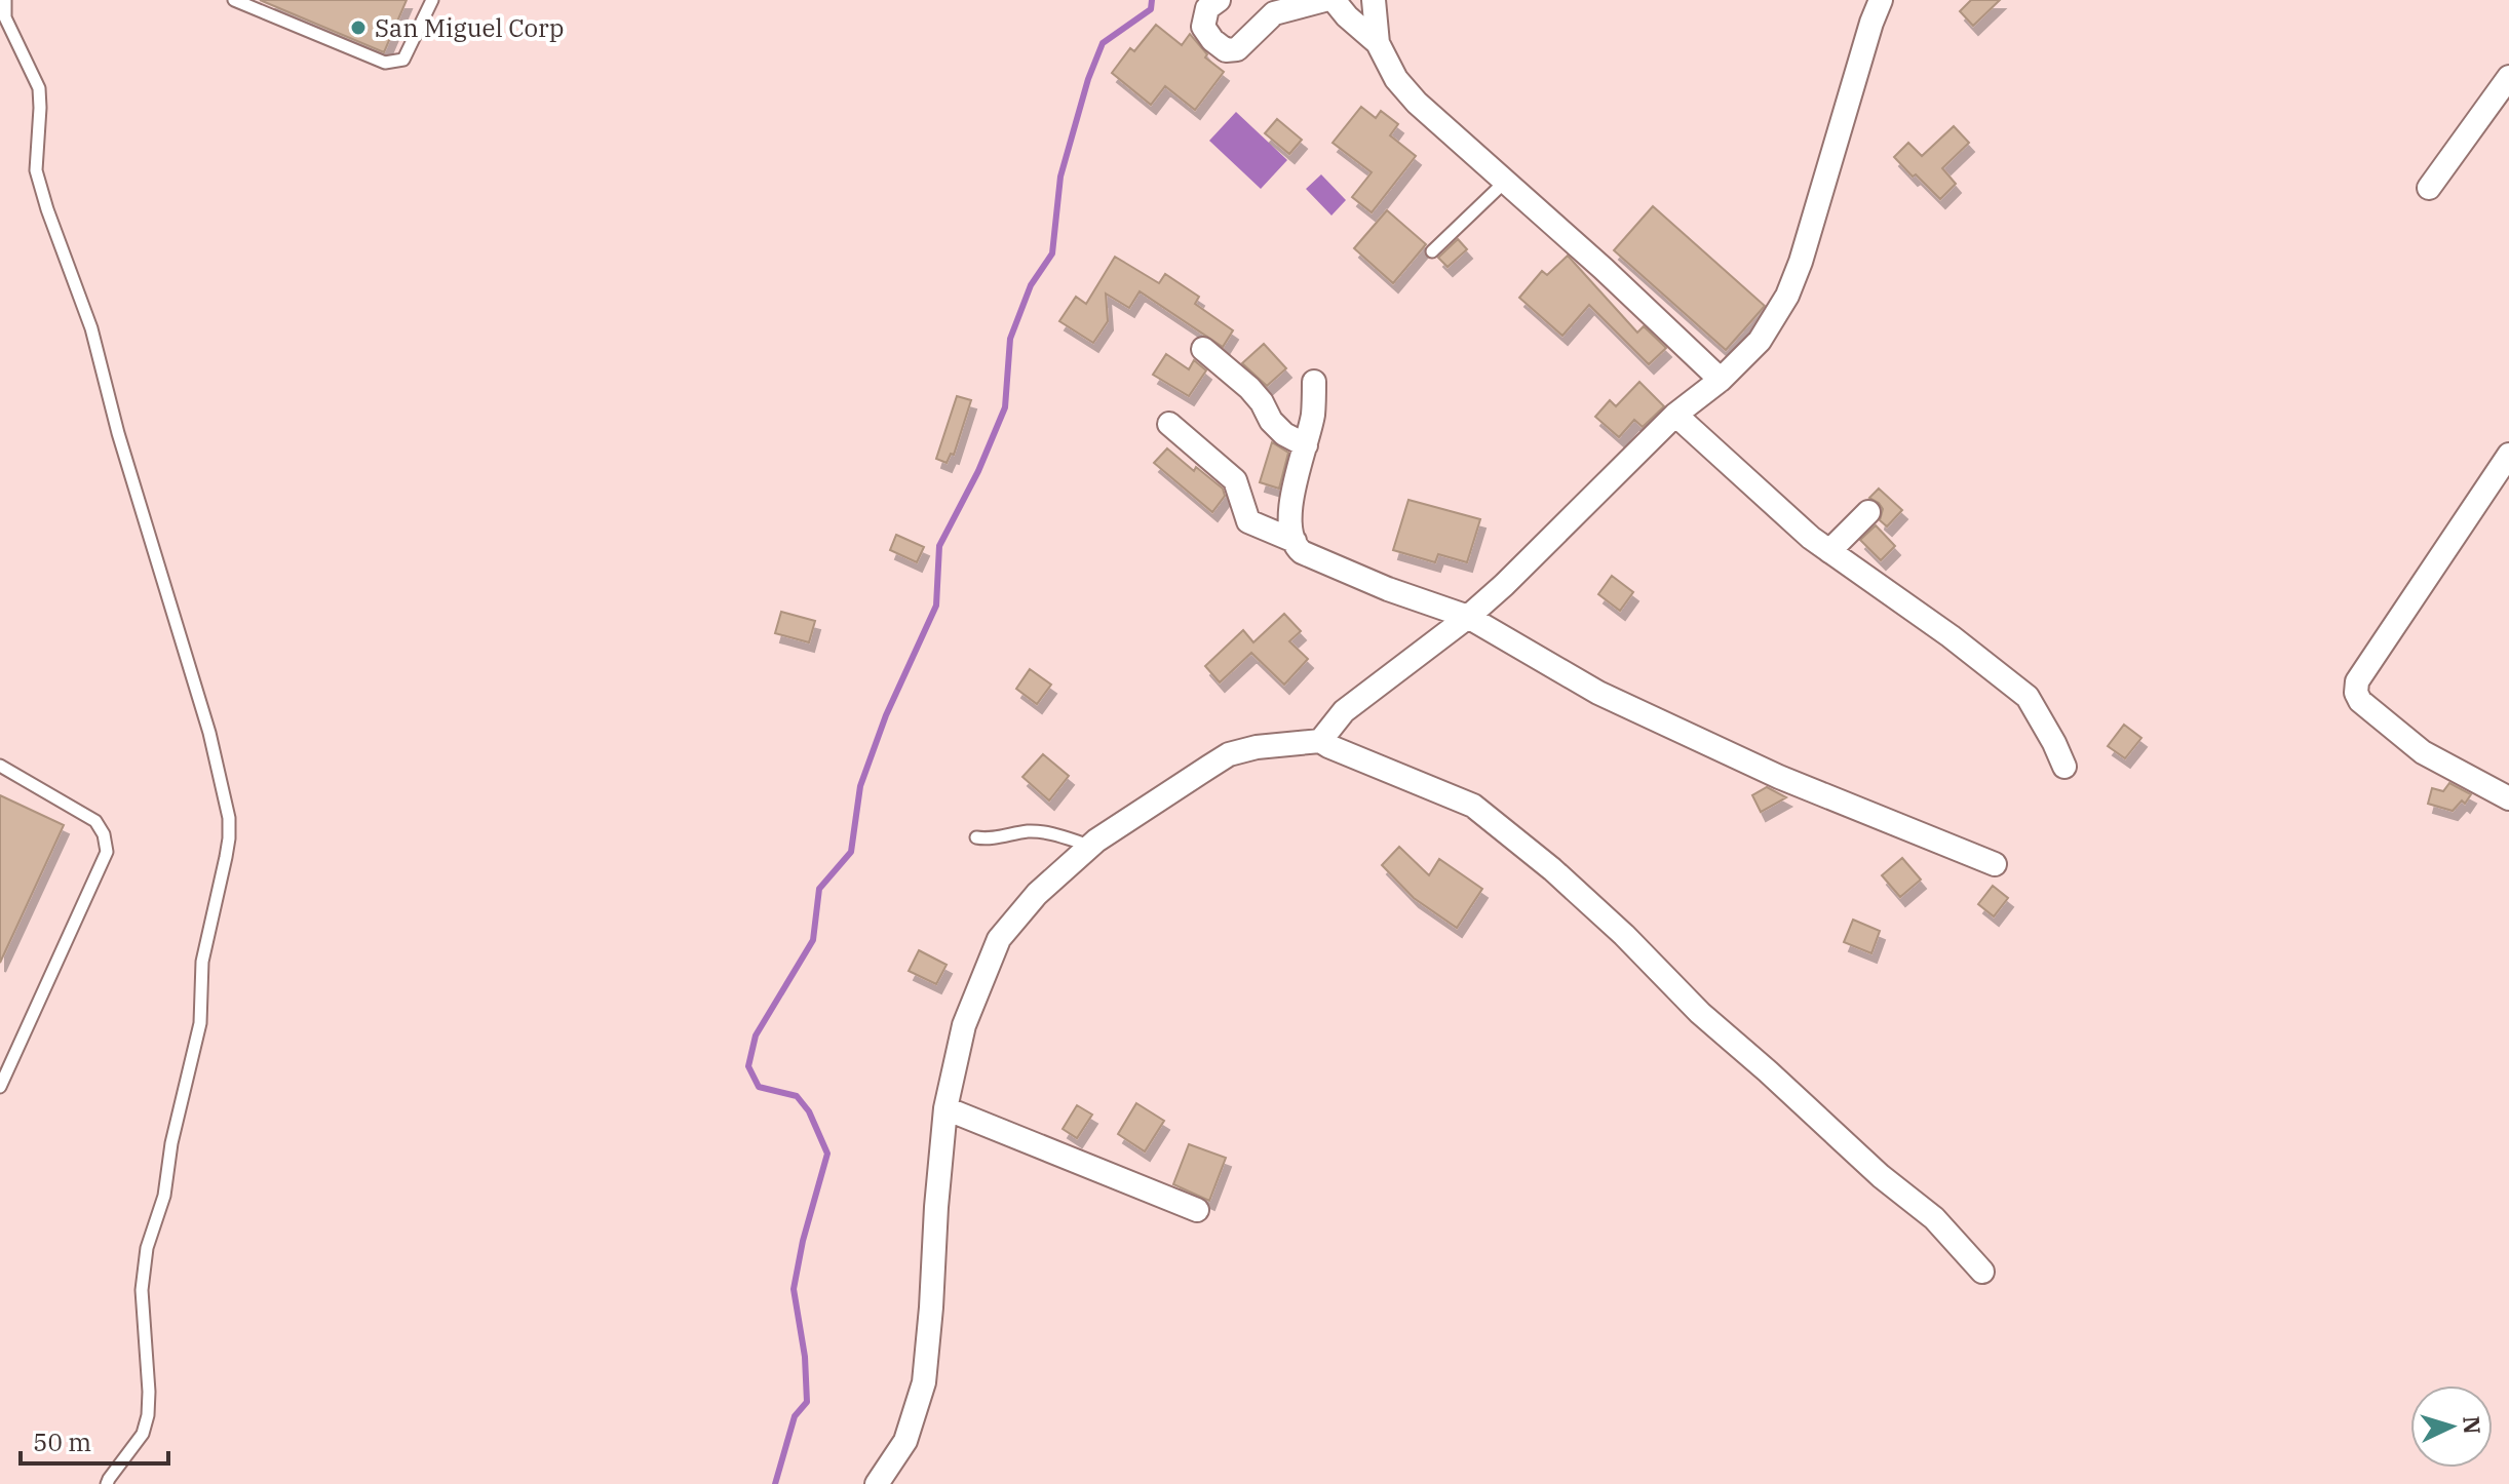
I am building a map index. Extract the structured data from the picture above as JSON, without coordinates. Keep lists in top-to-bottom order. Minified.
{"places":["San Miguel Corp"],"scale_bar":"50 m","north":"right"}
